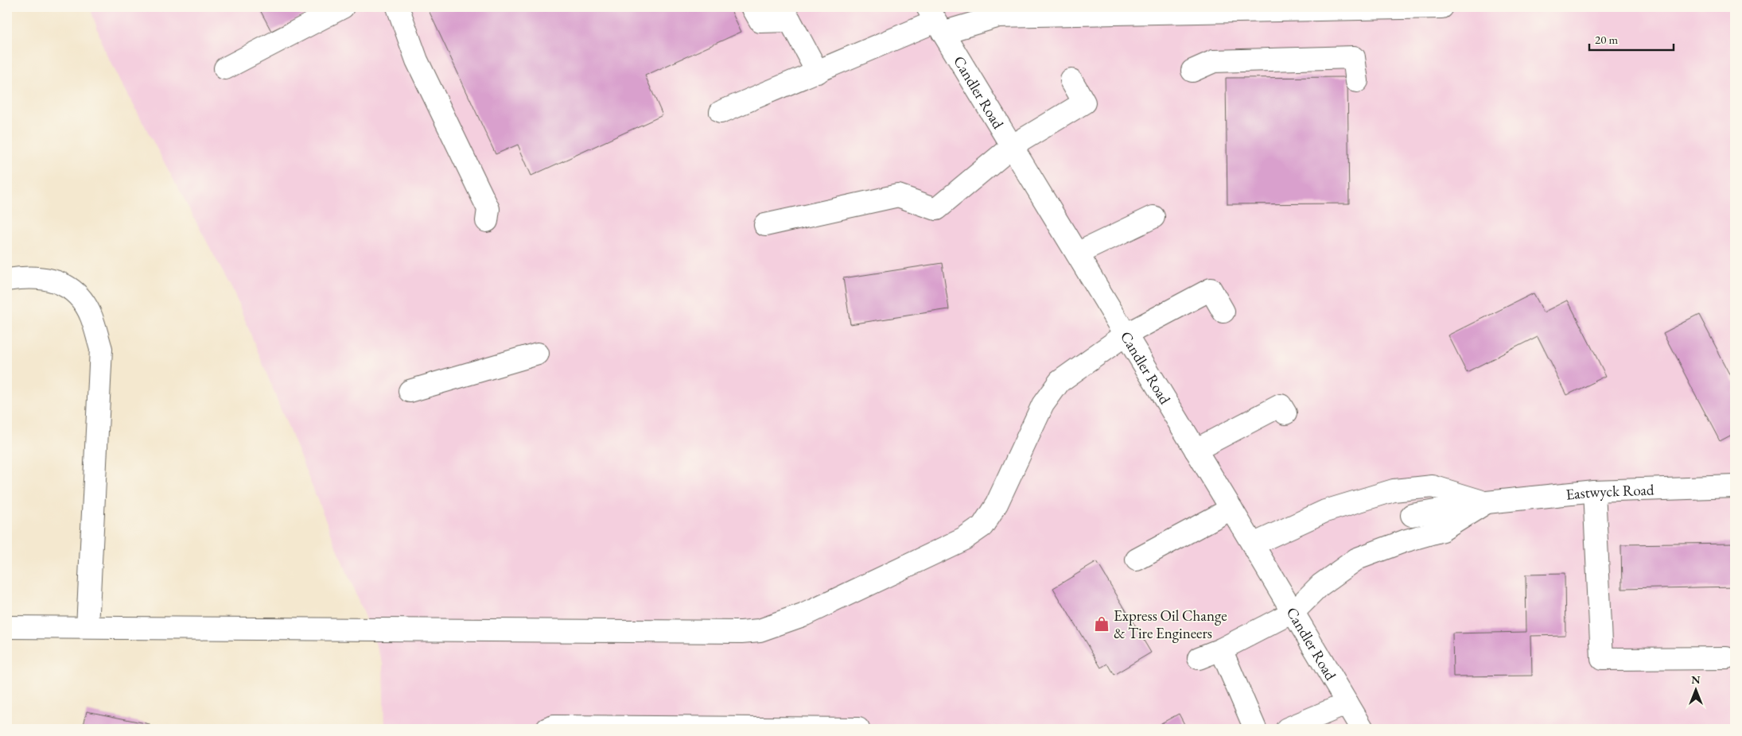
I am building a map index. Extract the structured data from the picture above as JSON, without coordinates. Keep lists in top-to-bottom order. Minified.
{"streets":{"street":["Candler Road","Eastwyck Road"]},"crossings":[["Candler Road","Eastwyck Road"]],"places":{"shop":["Express Oil Change & Tire Engineers"]},"scale_bar":"20 m","north":"top"}
